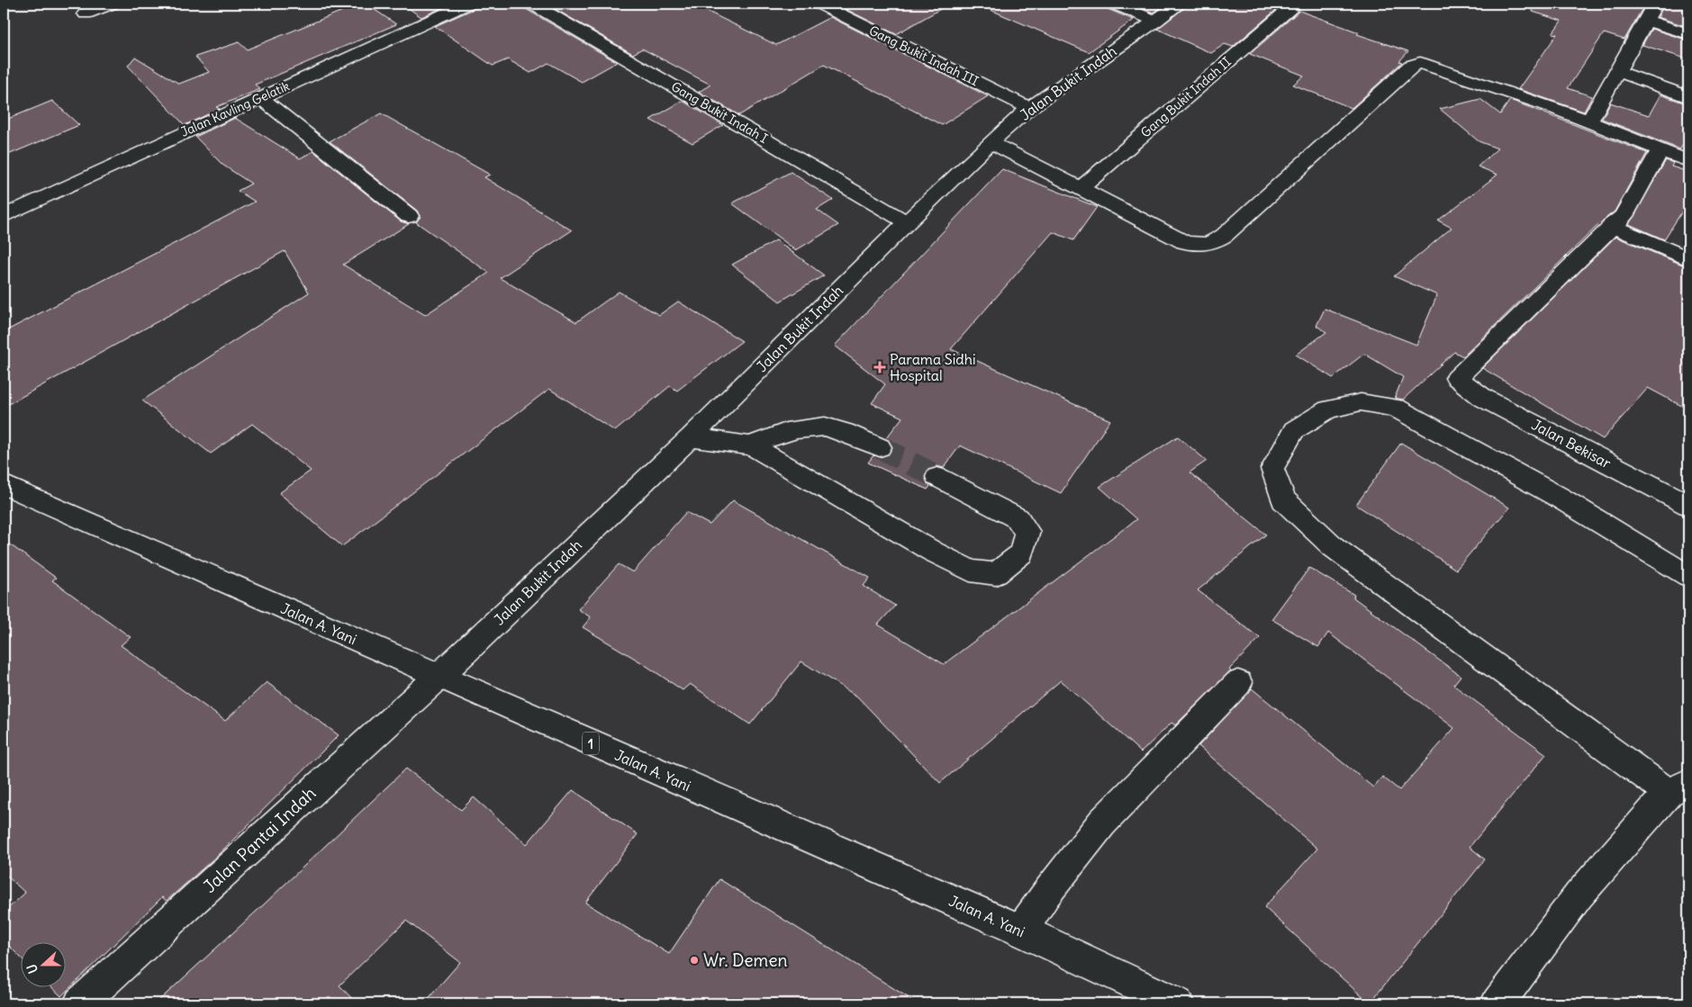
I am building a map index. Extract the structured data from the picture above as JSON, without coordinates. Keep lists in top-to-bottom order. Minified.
{"streets":{"main road":["Gang Bukit Indah III","Jalan Bukit Indah","Gang Bukit Indah II","Jalan Kavling Gelatik","Gang Bukit Indah I","Jalan Bekisar","Jalan A. Yani","1","Jalan Pantai Indah"]},"crossings":[["Gang Bukit Indah III","Jalan Bukit Indah"],["Jalan Bukit Indah","Gang Bukit Indah I"],["Jalan Bukit Indah","Jalan A. Yani"],["Jalan Bukit Indah","Jalan Pantai Indah"],["Jalan A. Yani","Jalan Pantai Indah"]],"places":{"health":["Parama Sidhi Hospital"],"other":["Wr. Demen"]},"north":"left"}
